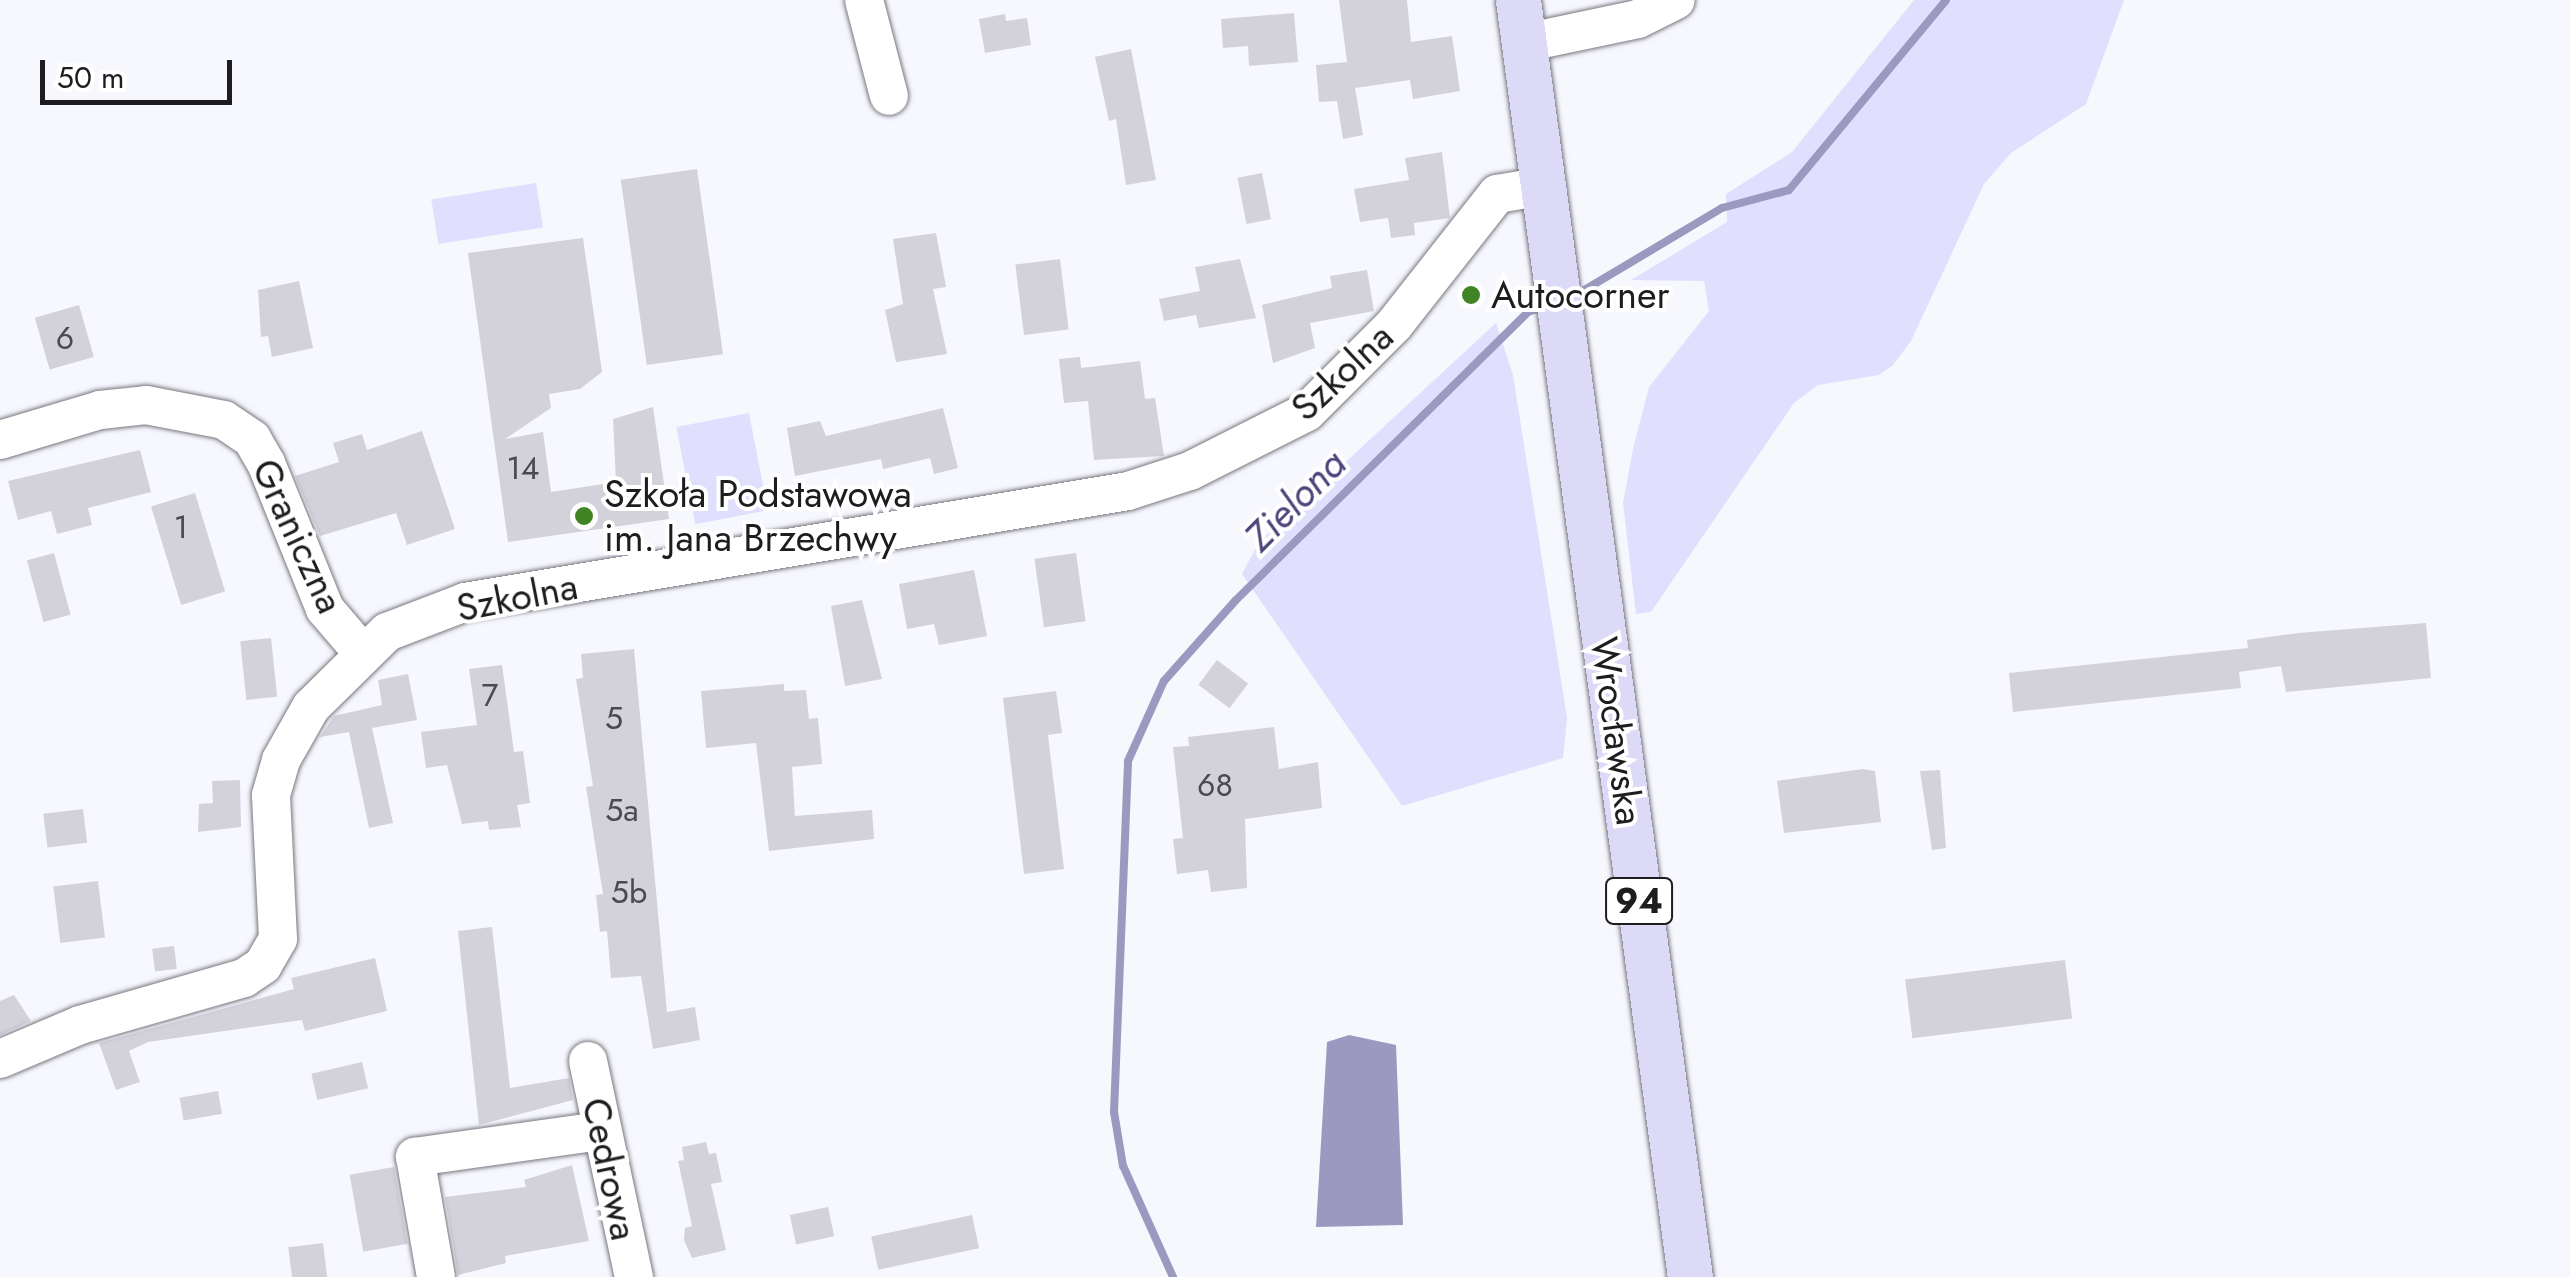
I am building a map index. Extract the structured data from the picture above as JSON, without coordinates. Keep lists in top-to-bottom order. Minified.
{"streets":{"main road":["Wrocławska","94"],"street":["Szkolna","Graniczna","Cedrowa"]},"crossings":[["Szkolna","Graniczna"],["Szkolna","Wrocławska"],["Szkolna","94"],["Wrocławska","94"]],"water":["Zielona"],"places":["Autocorner","Szkoła Podstawowa im. Jana Brzechwy"],"house_numbers":["6","14","1","7","5","68","5a","5b"],"scale_bar":"50 m"}
